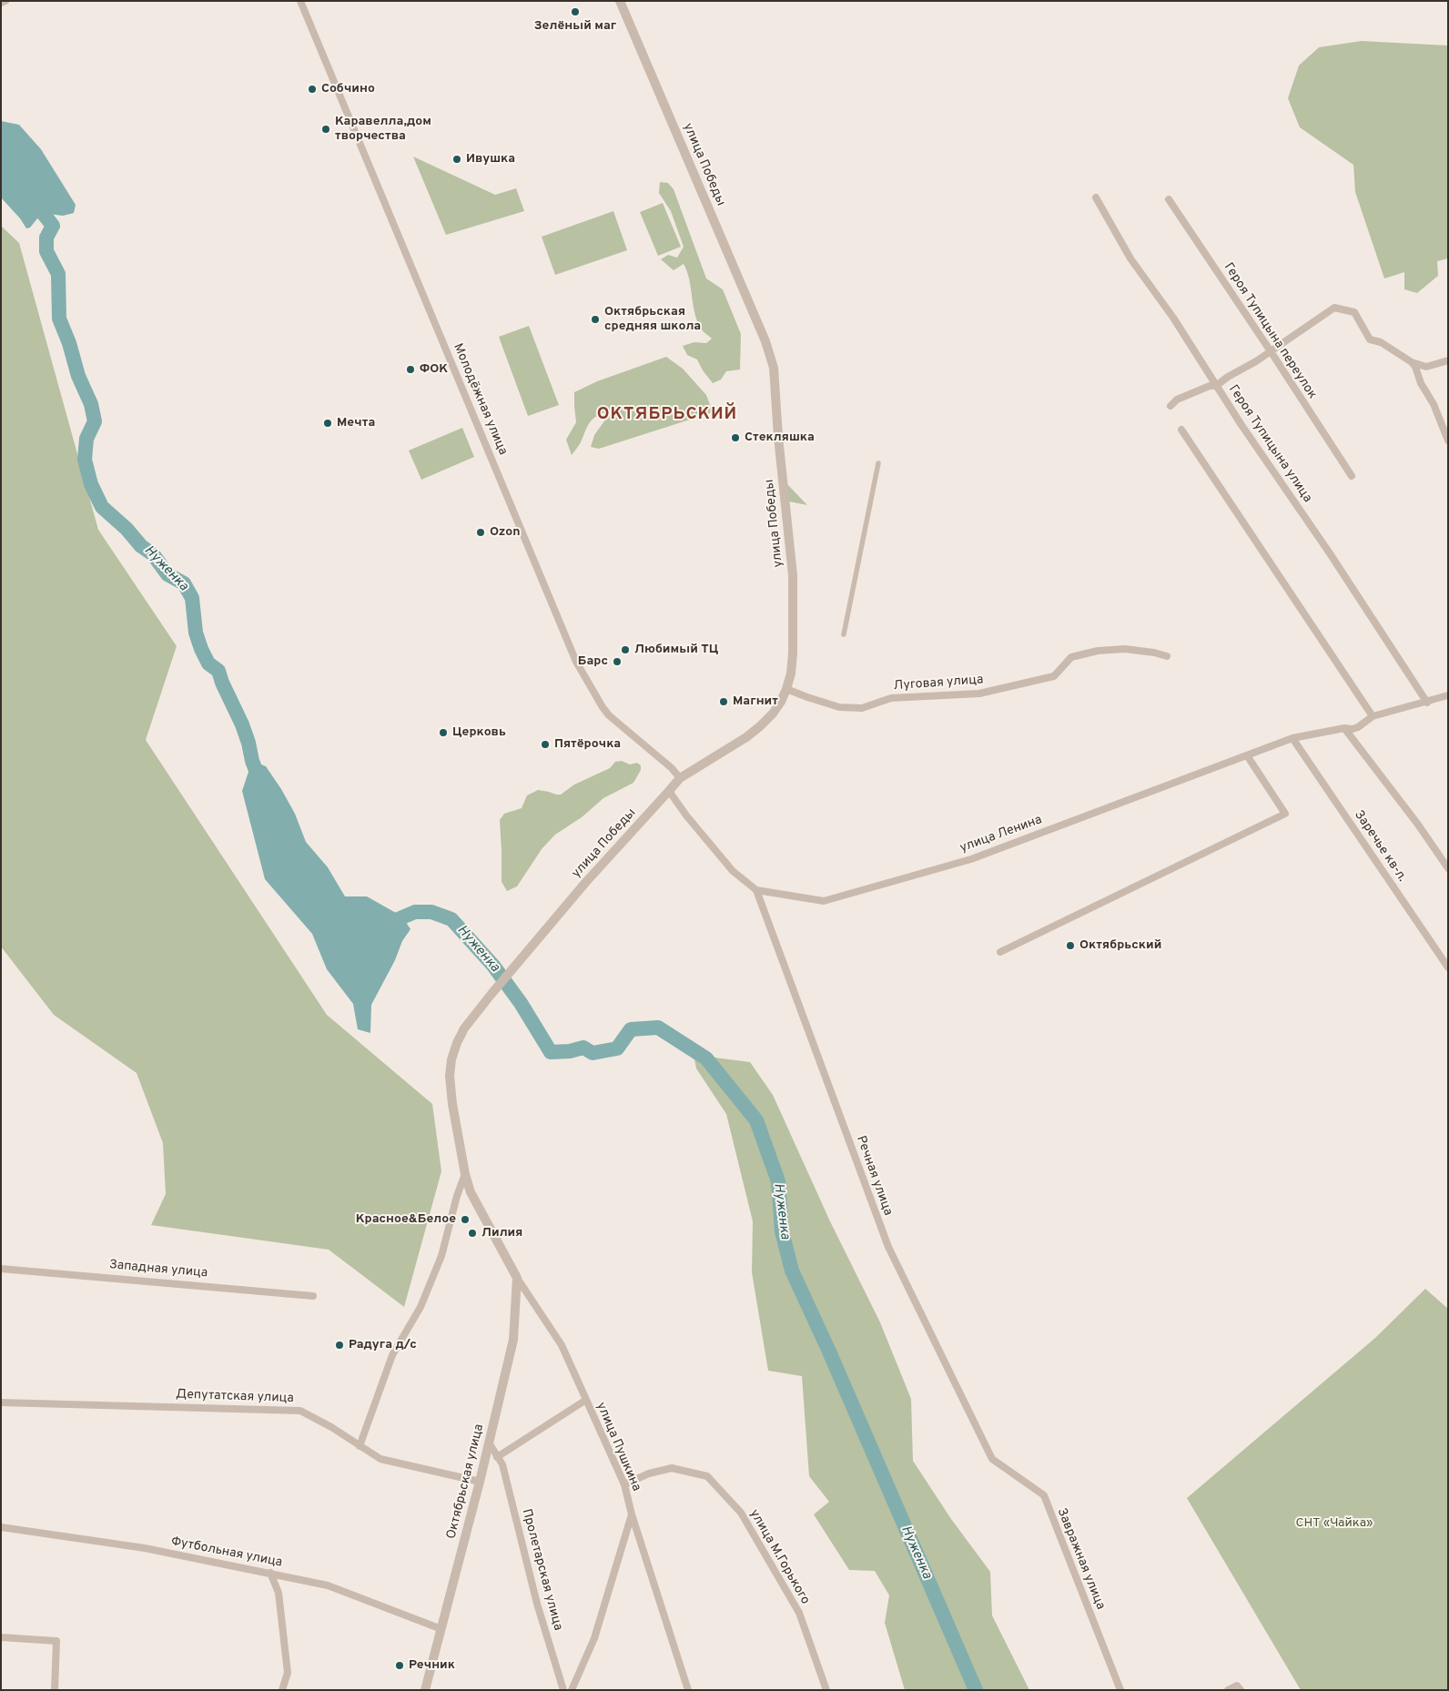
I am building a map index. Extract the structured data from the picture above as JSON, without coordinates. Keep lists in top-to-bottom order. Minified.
{"streets":{"street":["улица Победы","Героя Тупицына переулок","Молодёжная улица","Героя Тупицына улица","Луговая улица","улица Ленина","Заречье кв-л.","Речная улица","Западная улица","Депутатская улица","улица Пушкина","Октябрьская улица","Футбольная улица","улица М.Горького","Завражная улица","Пролетарская улица"]},"crossings":[["улица Победы","Молодёжная улица"],["улица Победы","Луговая улица"],["улица Победы","улица Пушкина"],["улица Победы","Октябрьская улица"],["улица Ленина","Заречье кв-л."],["улица Ленина","Речная улица"],["Речная улица","Завражная улица"],["Депутатская улица","Октябрьская улица"],["улица Пушкина","Октябрьская улица"],["улица Пушкина","улица М.Горького"],["Октябрьская улица","Футбольная улица"],["Октябрьская улица","Пролетарская улица"]],"districts":["ОКТЯБРЬСКИЙ"],"water":["Нуженка"],"parks":["СНТ «Чайка»"],"places":["Зелёный маг","Собчино","Каравелла,дом творчества","Ивушка","Октябрьская средняя школа","ФОК","Мечта","Стекляшка","Ozon","Любимый ТЦ","Барс","Магнит","Церковь","Пятёрочка","Октябрьский","Красное&Белое","Лилия","Радуга д/с","Речник"]}
